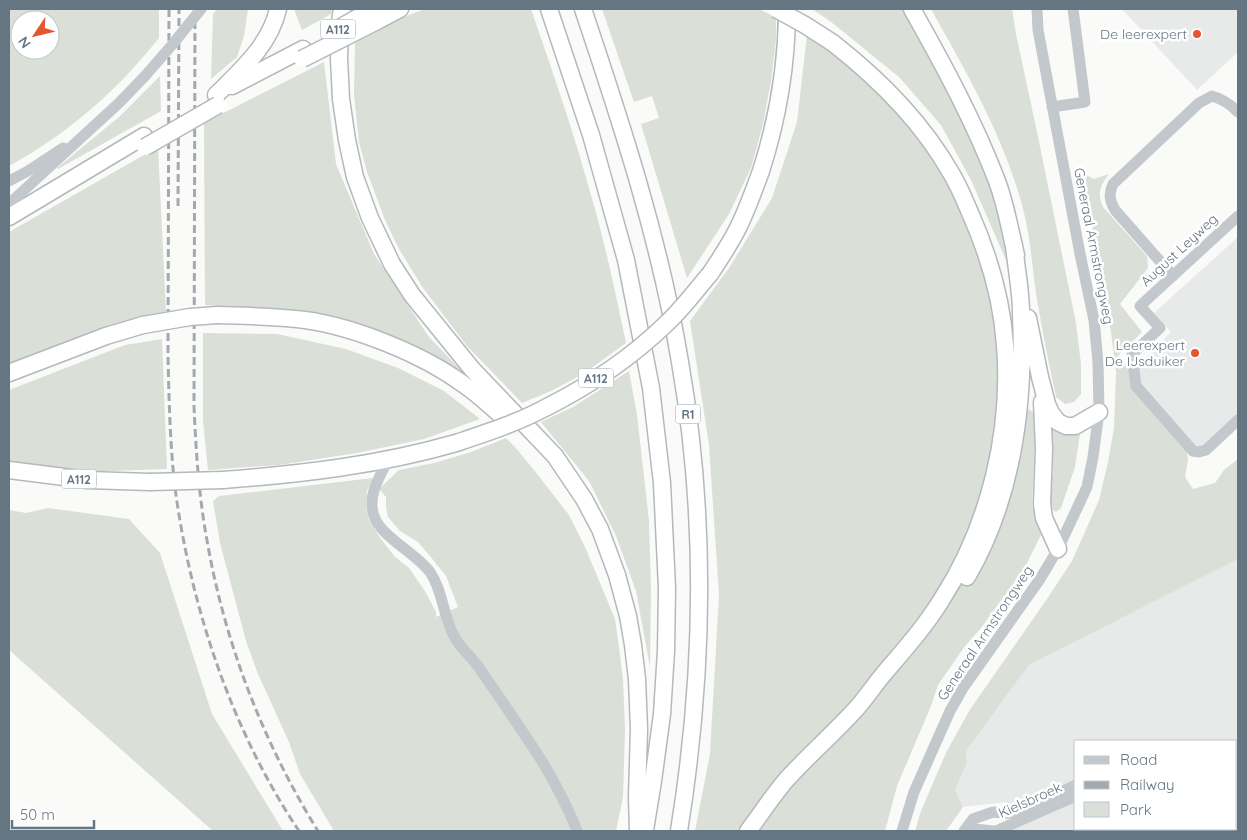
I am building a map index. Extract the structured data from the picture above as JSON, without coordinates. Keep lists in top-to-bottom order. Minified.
{"streets":{"highway":["A112","R1"],"street":["Generaal Armstrongweg","August Leyweg","Kielsbroek"]},"places":["De leerexpert","Leerexpert De IJsduiker"],"legend":["Road","Railway","Park"],"scale_bar":"50 m","north":"bottom left"}
